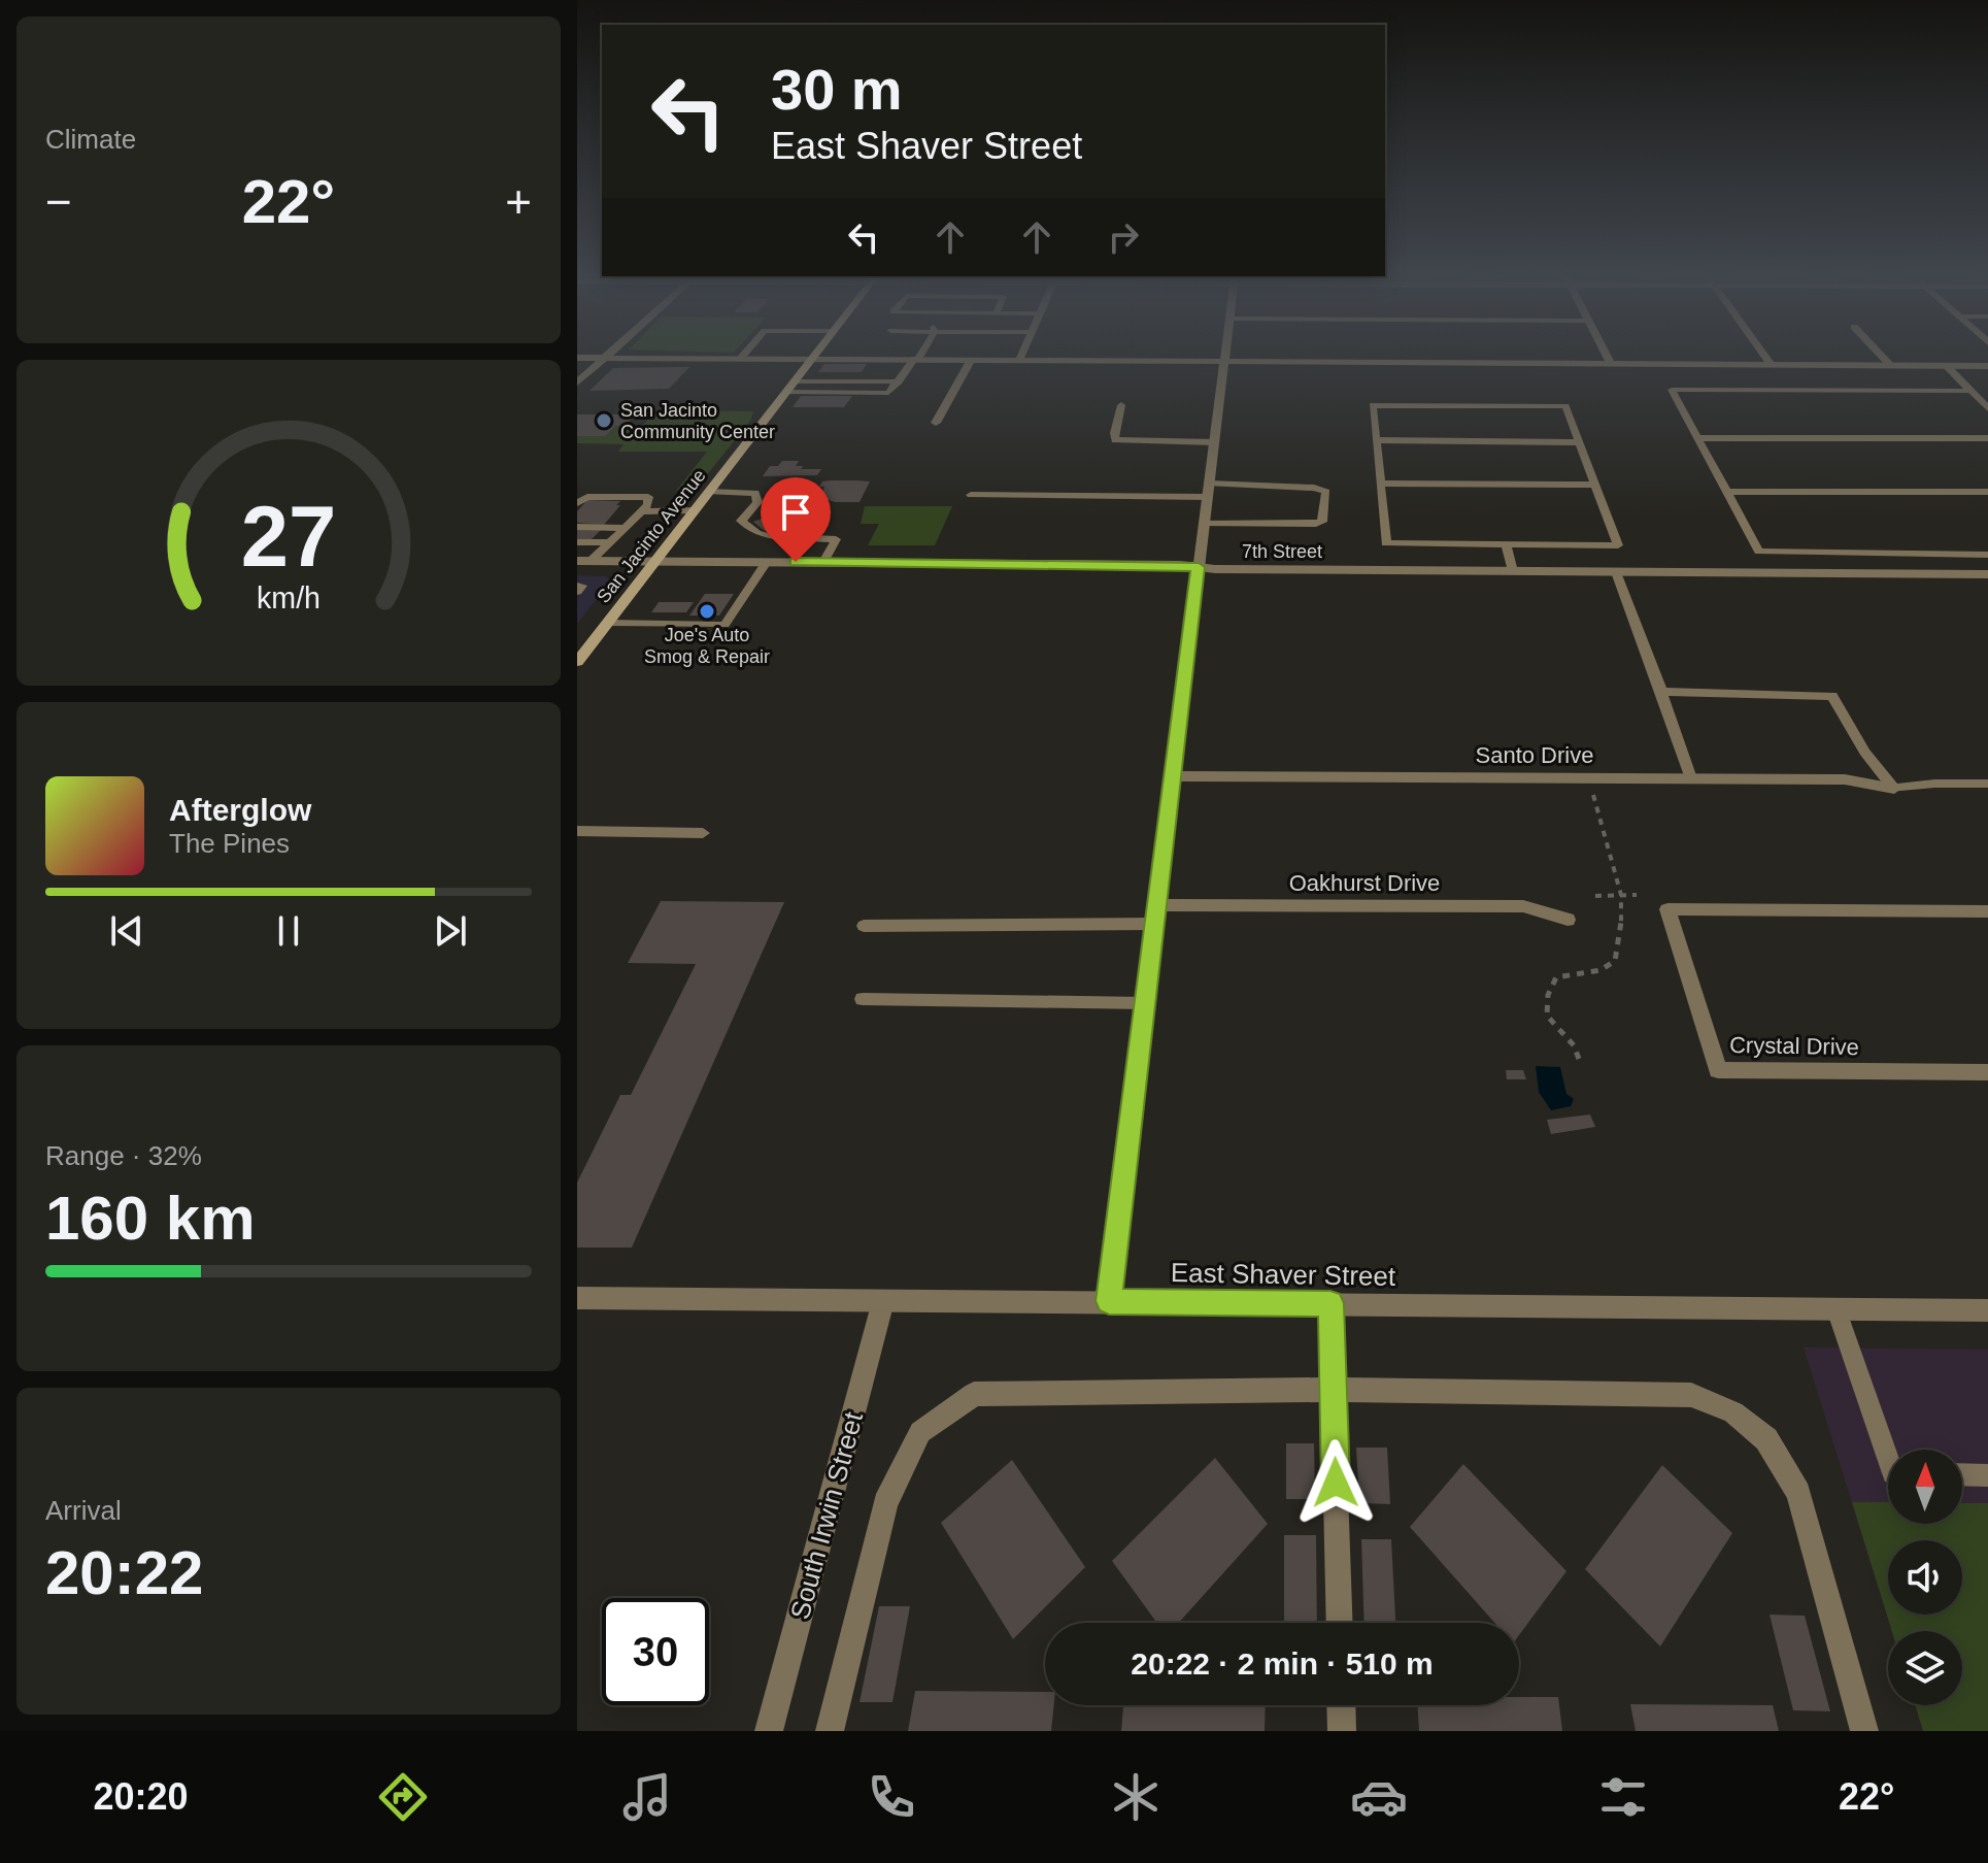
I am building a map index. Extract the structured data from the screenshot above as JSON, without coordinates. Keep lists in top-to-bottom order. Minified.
{"streets":{"main road":["San Jacinto Avenue"],"street":["7th Street","Santo Drive","Oakhurst Drive","Crystal Drive","East Shaver Street","South Irwin Street"]},"crossings":[["San Jacinto Avenue","7th Street"],["East Shaver Street","South Irwin Street"]],"places":["San Jacinto Community Center","Joe's Auto Smog & Repair"],"north":"top","page":{"tile":["Climate",["Range · 32%","160 km"],["Arrival","20:22"]],"turn":["30 m","East Shaver Street"],"heat":["−","22°","+"],"song":["Afterglow","The Pines"],"limit":"30","trip":"20:22 · 2 min · 510 m","tabs":["20:20","22°"],"gauge":["27","km/h"]}}
